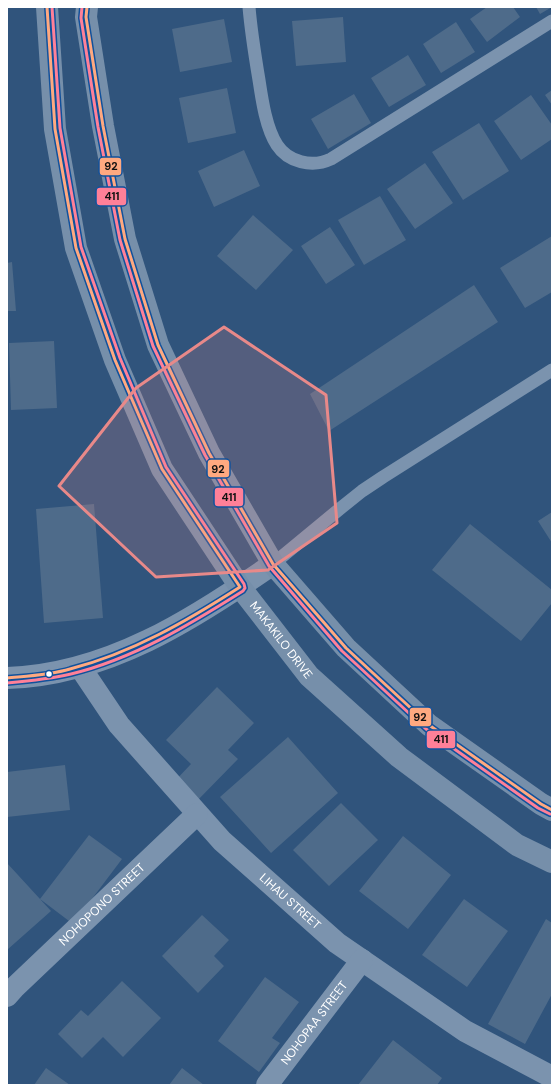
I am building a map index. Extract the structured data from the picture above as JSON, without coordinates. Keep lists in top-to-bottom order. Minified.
{"streets":{"main road":["MAKAKILO DRIVE"],"street":["LIHAU STREET","NOHOPONO STREET","NOHOPAA STREET"]},"crossings":[["LIHAU STREET","NOHOPONO STREET"],["LIHAU STREET","NOHOPAA STREET"]],"lines":["transit line 92","transit line 411"]}
